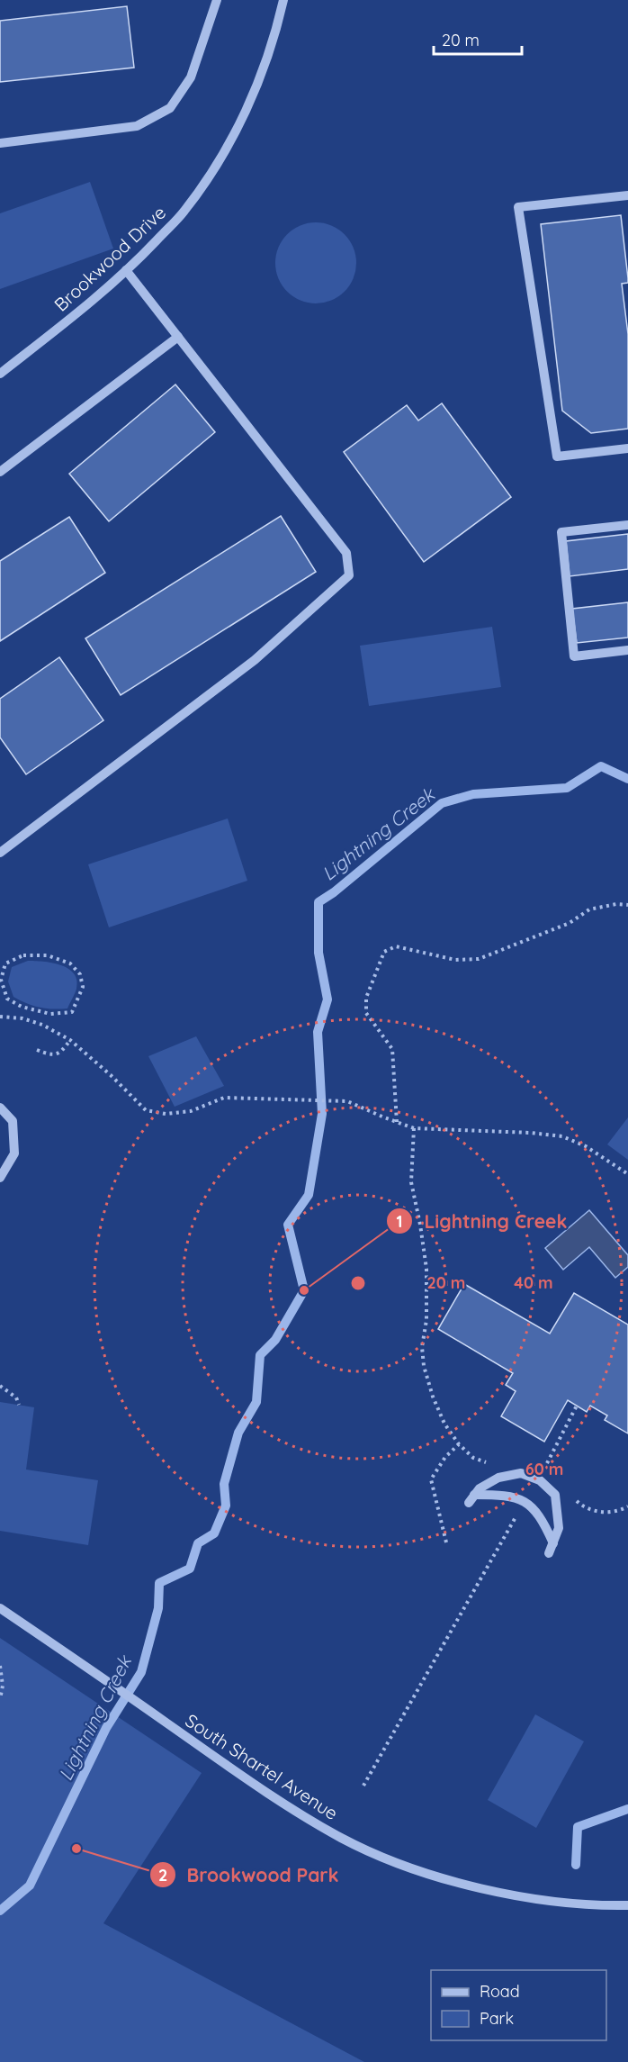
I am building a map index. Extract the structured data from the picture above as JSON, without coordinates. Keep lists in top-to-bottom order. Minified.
{"streets":{"street":["Brookwood Drive","South Shartel Avenue"]},"water":["Lightning Creek"],"places":["Lightning Creek","Brookwood Park"],"legend":["Road","Park"],"scale_bar":"20 m","rings":["20 m","40 m","60 m"]}
